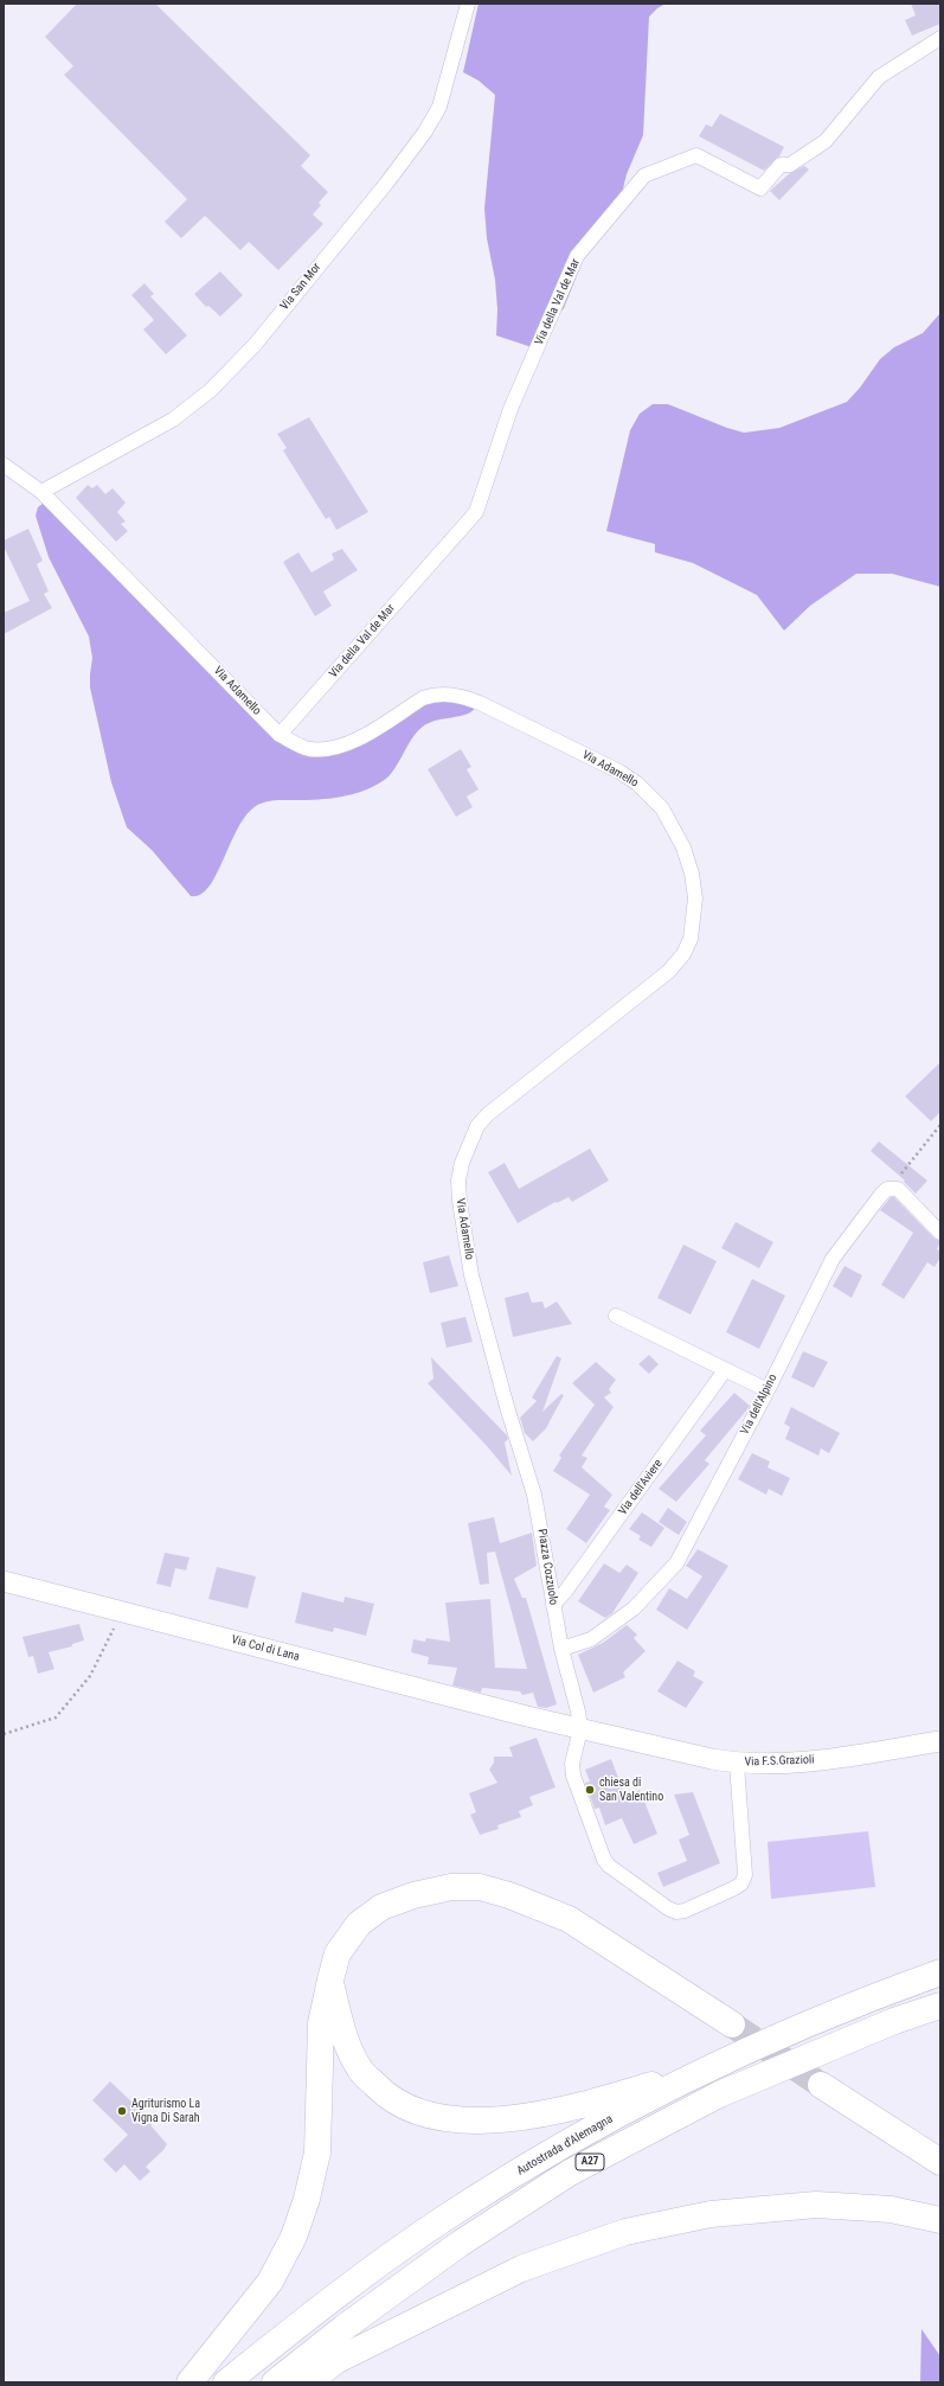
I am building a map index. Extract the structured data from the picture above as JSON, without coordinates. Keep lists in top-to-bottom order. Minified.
{"streets":{"highway":["Autostrada d'Alemagna","A27"],"main road":["Via Col di Lana","Via F.S.Grazioli"],"street":["Via San Mor","Via della Val de Mar","Via Adamello","Via dell'Alpino","Via dell'Aviere","Piazza Cozzuolo"]},"crossings":[["Via San Mor","Via Adamello"],["Via della Val de Mar","Via Adamello"],["Via Adamello","Piazza Cozzuolo"],["Via dell'Alpino","Piazza Cozzuolo"],["Via dell'Aviere","Piazza Cozzuolo"],["Piazza Cozzuolo","Via Col di Lana"],["Piazza Cozzuolo","Via F.S.Grazioli"],["Via Col di Lana","Via F.S.Grazioli"],["Autostrada d'Alemagna","A27"]],"places":["chiesa di San Valentino","Agriturismo La Vigna Di Sarah"]}
